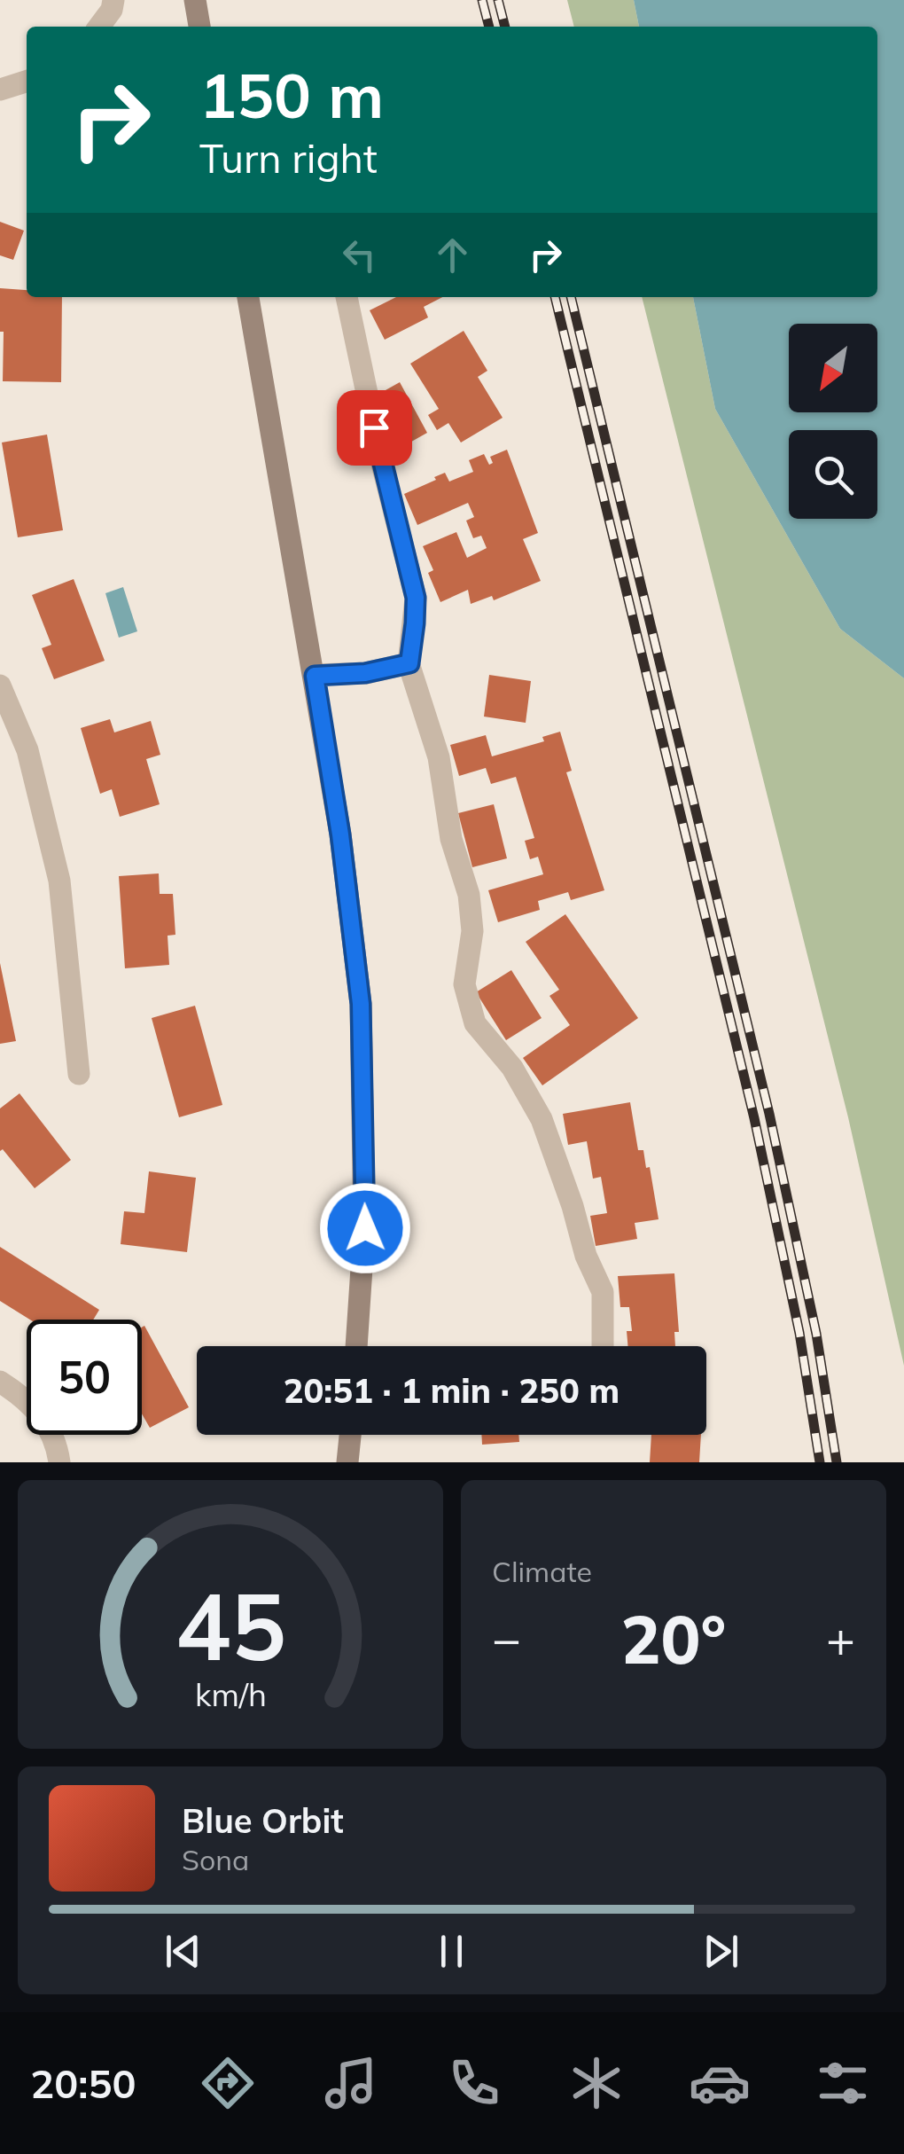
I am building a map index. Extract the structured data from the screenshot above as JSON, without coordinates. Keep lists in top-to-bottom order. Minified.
{"north":"bottom left","page":{"turn":["150 m","Turn right"],"limit":"50","trip":"20:51 · 1 min · 250 m","tile":"Climate","heat":["−","20°","+"],"song":["Blue Orbit","Sona"],"tabs":"20:50","gauge":["45","km/h"]}}
